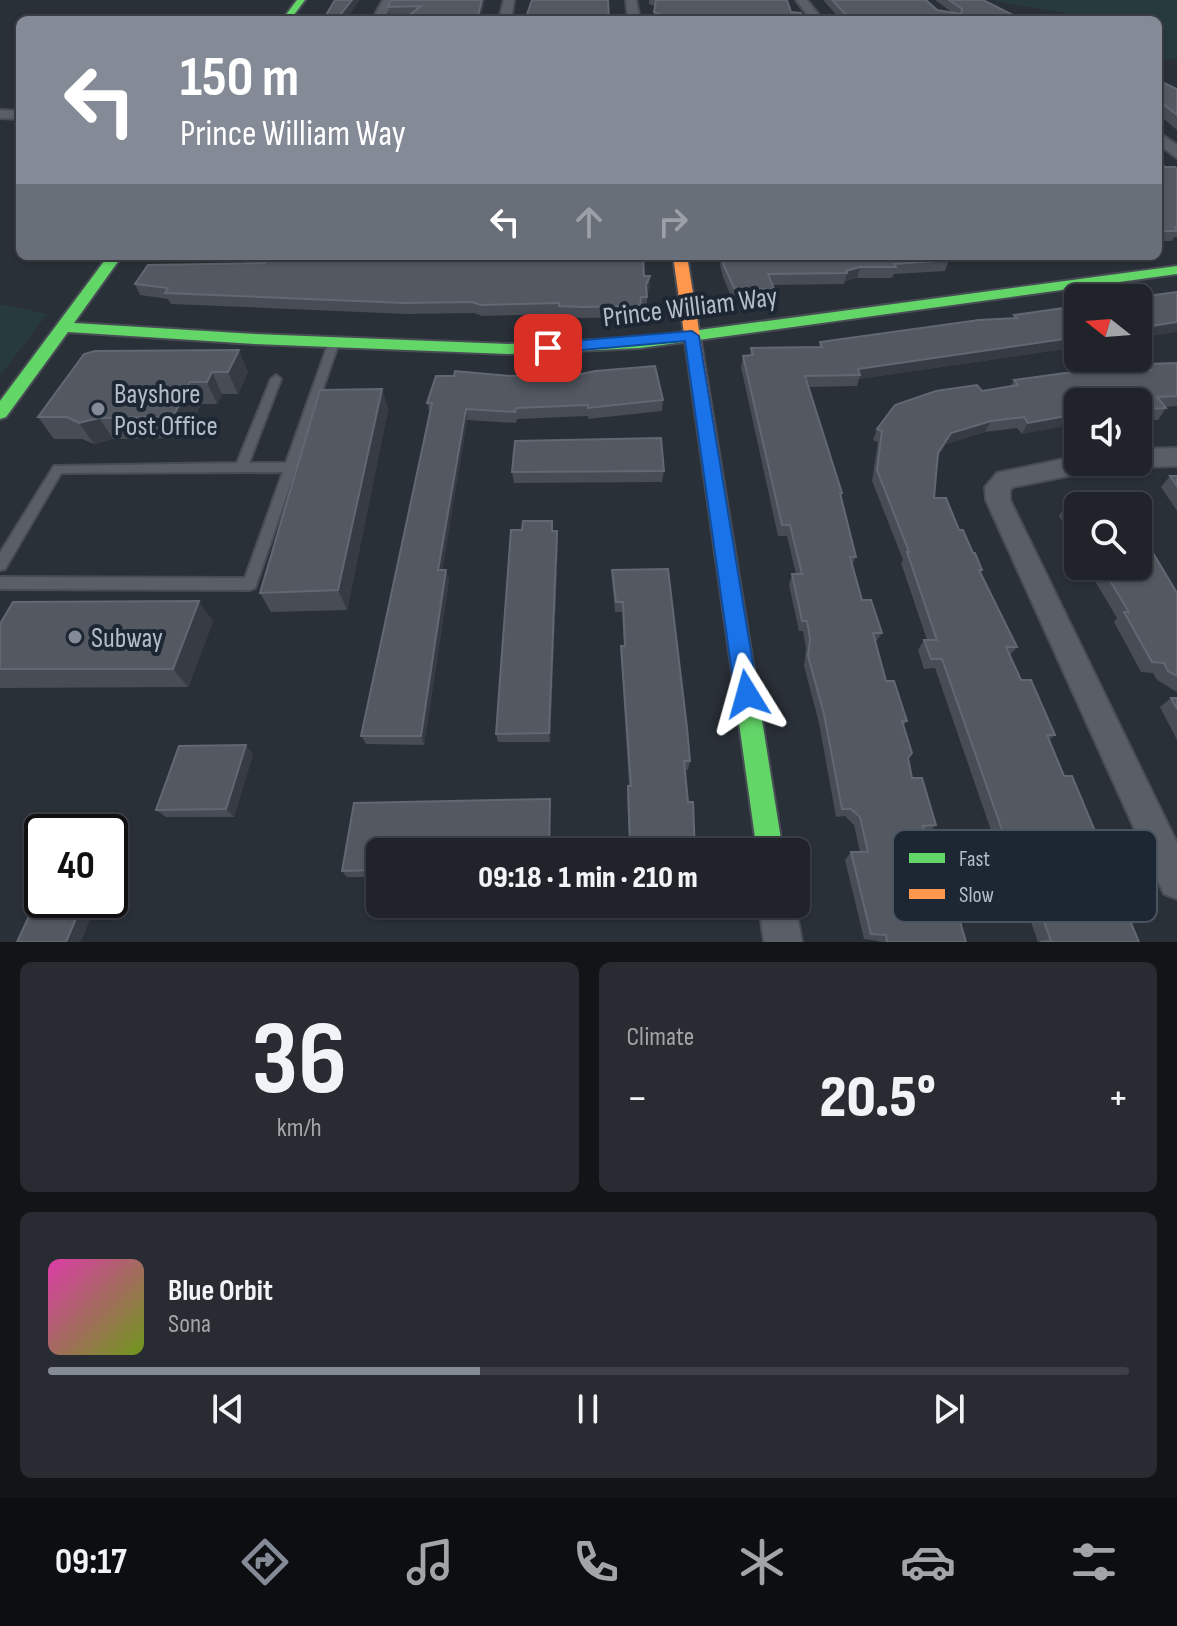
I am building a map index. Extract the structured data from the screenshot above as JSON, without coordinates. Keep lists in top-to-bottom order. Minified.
{"streets":{"street":["Prince William Way"]},"places":["Bayshore Post Office","Subway"],"legend":["Fast","Slow"],"north":"left","page":{"turn":["150 m","Prince William Way"],"limit":"40","trip":"09:18 · 1 min · 210 m","tile":[["36","km/h"],"Climate"],"heat":["−","20.5°","+"],"song":["Blue Orbit","Sona"],"tabs":"09:17"}}
